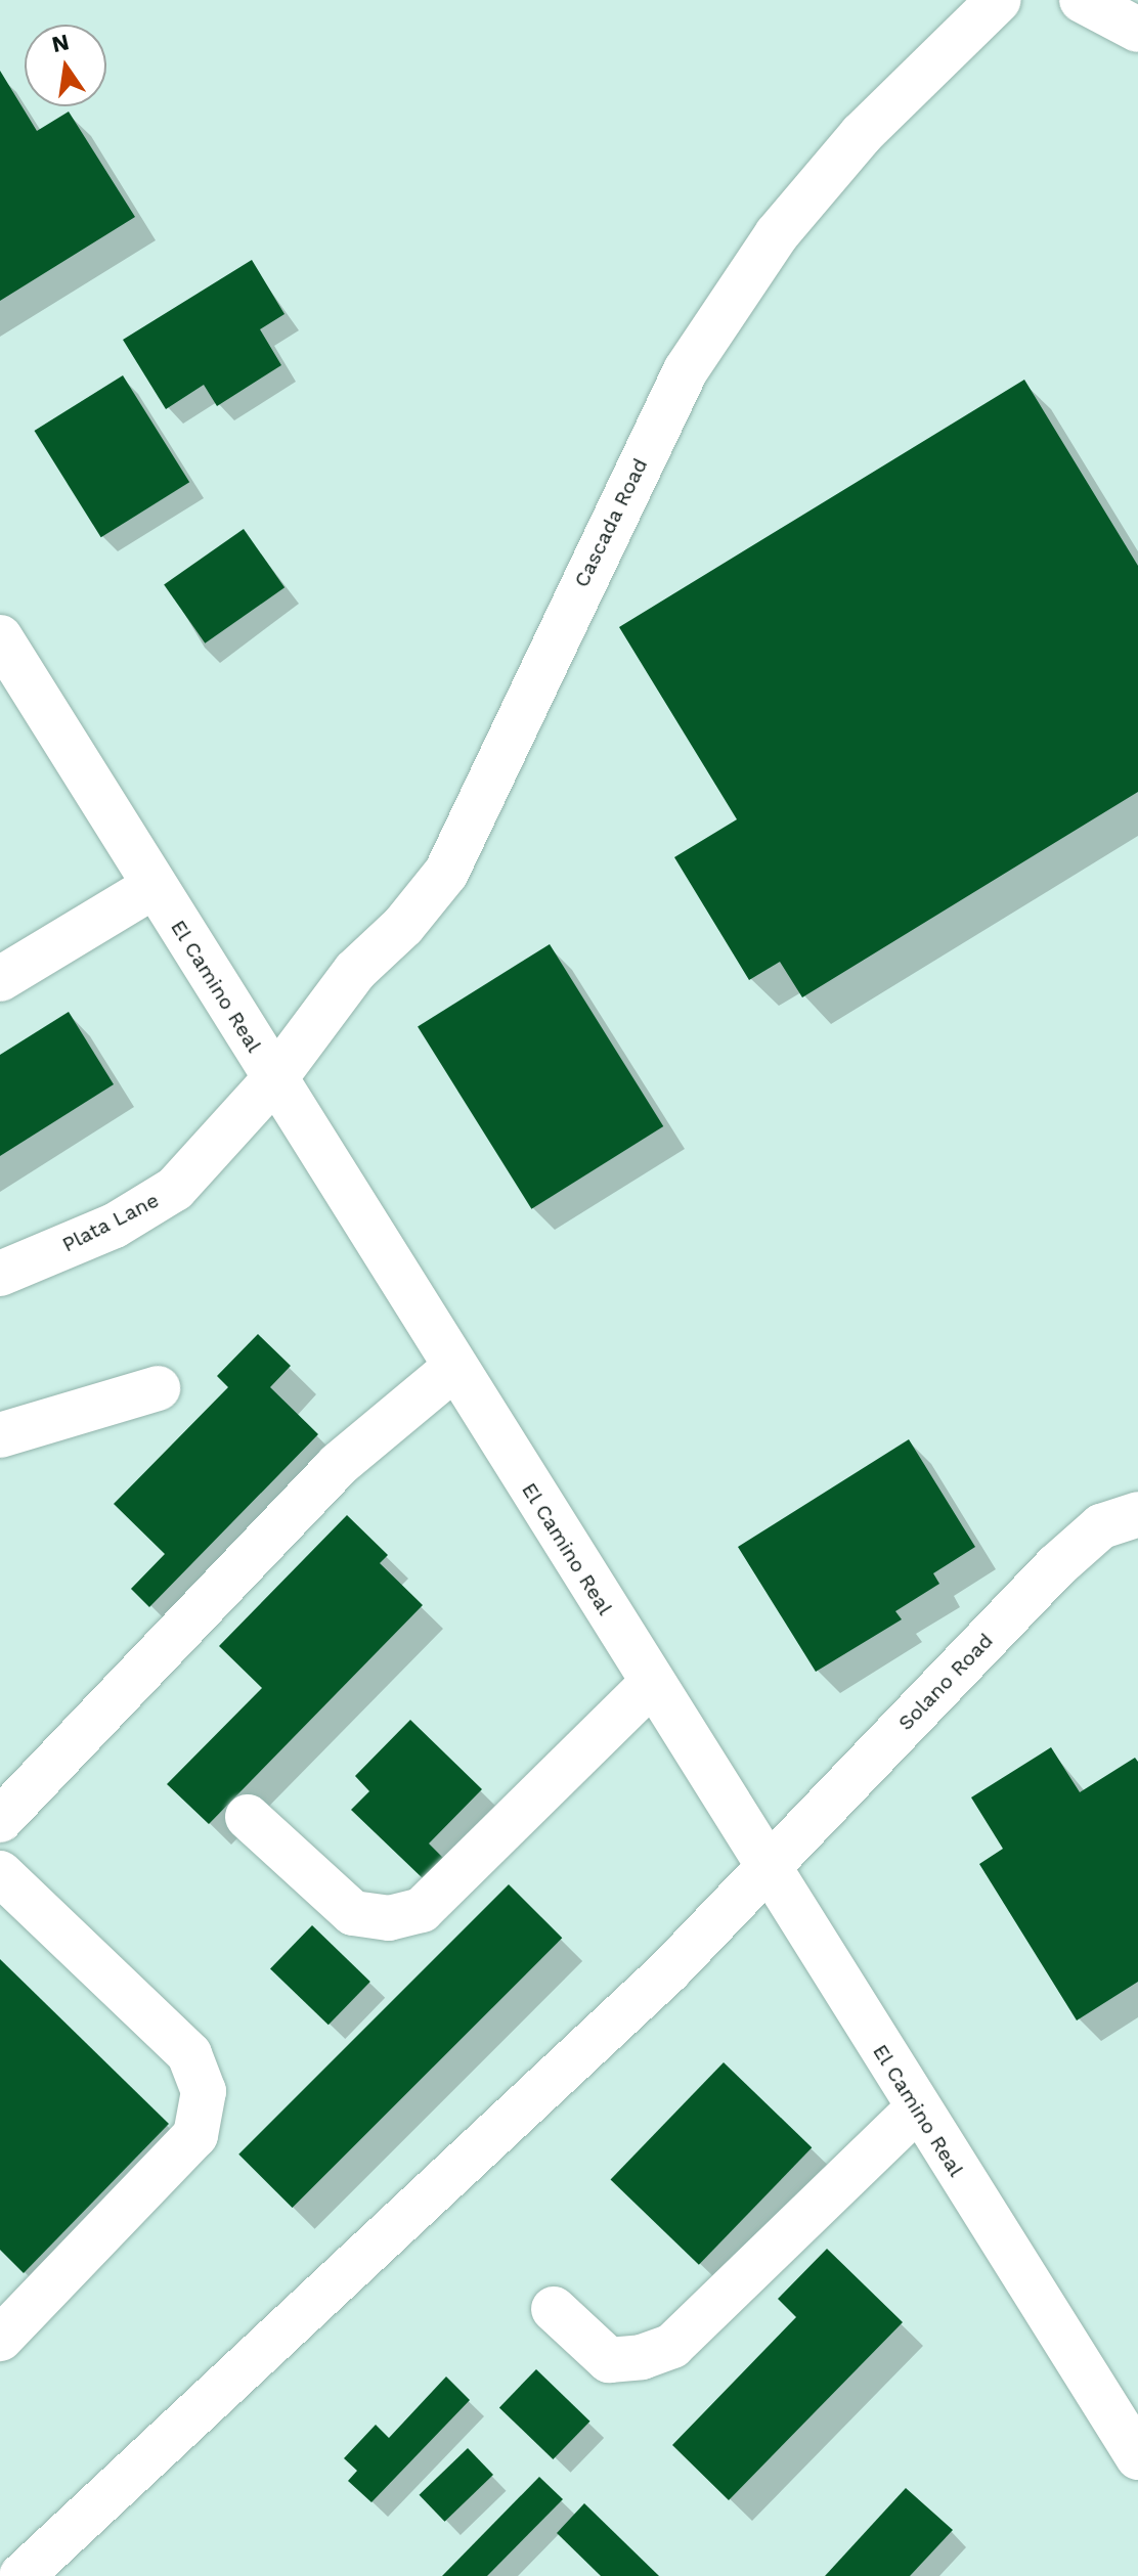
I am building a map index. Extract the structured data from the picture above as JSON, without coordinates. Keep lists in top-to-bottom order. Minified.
{"streets":{"street":["Cascada Road","El Camino Real","Plata Lane","Solano Road"]},"crossings":[["Cascada Road","El Camino Real"],["Cascada Road","Plata Lane"],["El Camino Real","Plata Lane"],["El Camino Real","Solano Road"]],"north":"top"}
